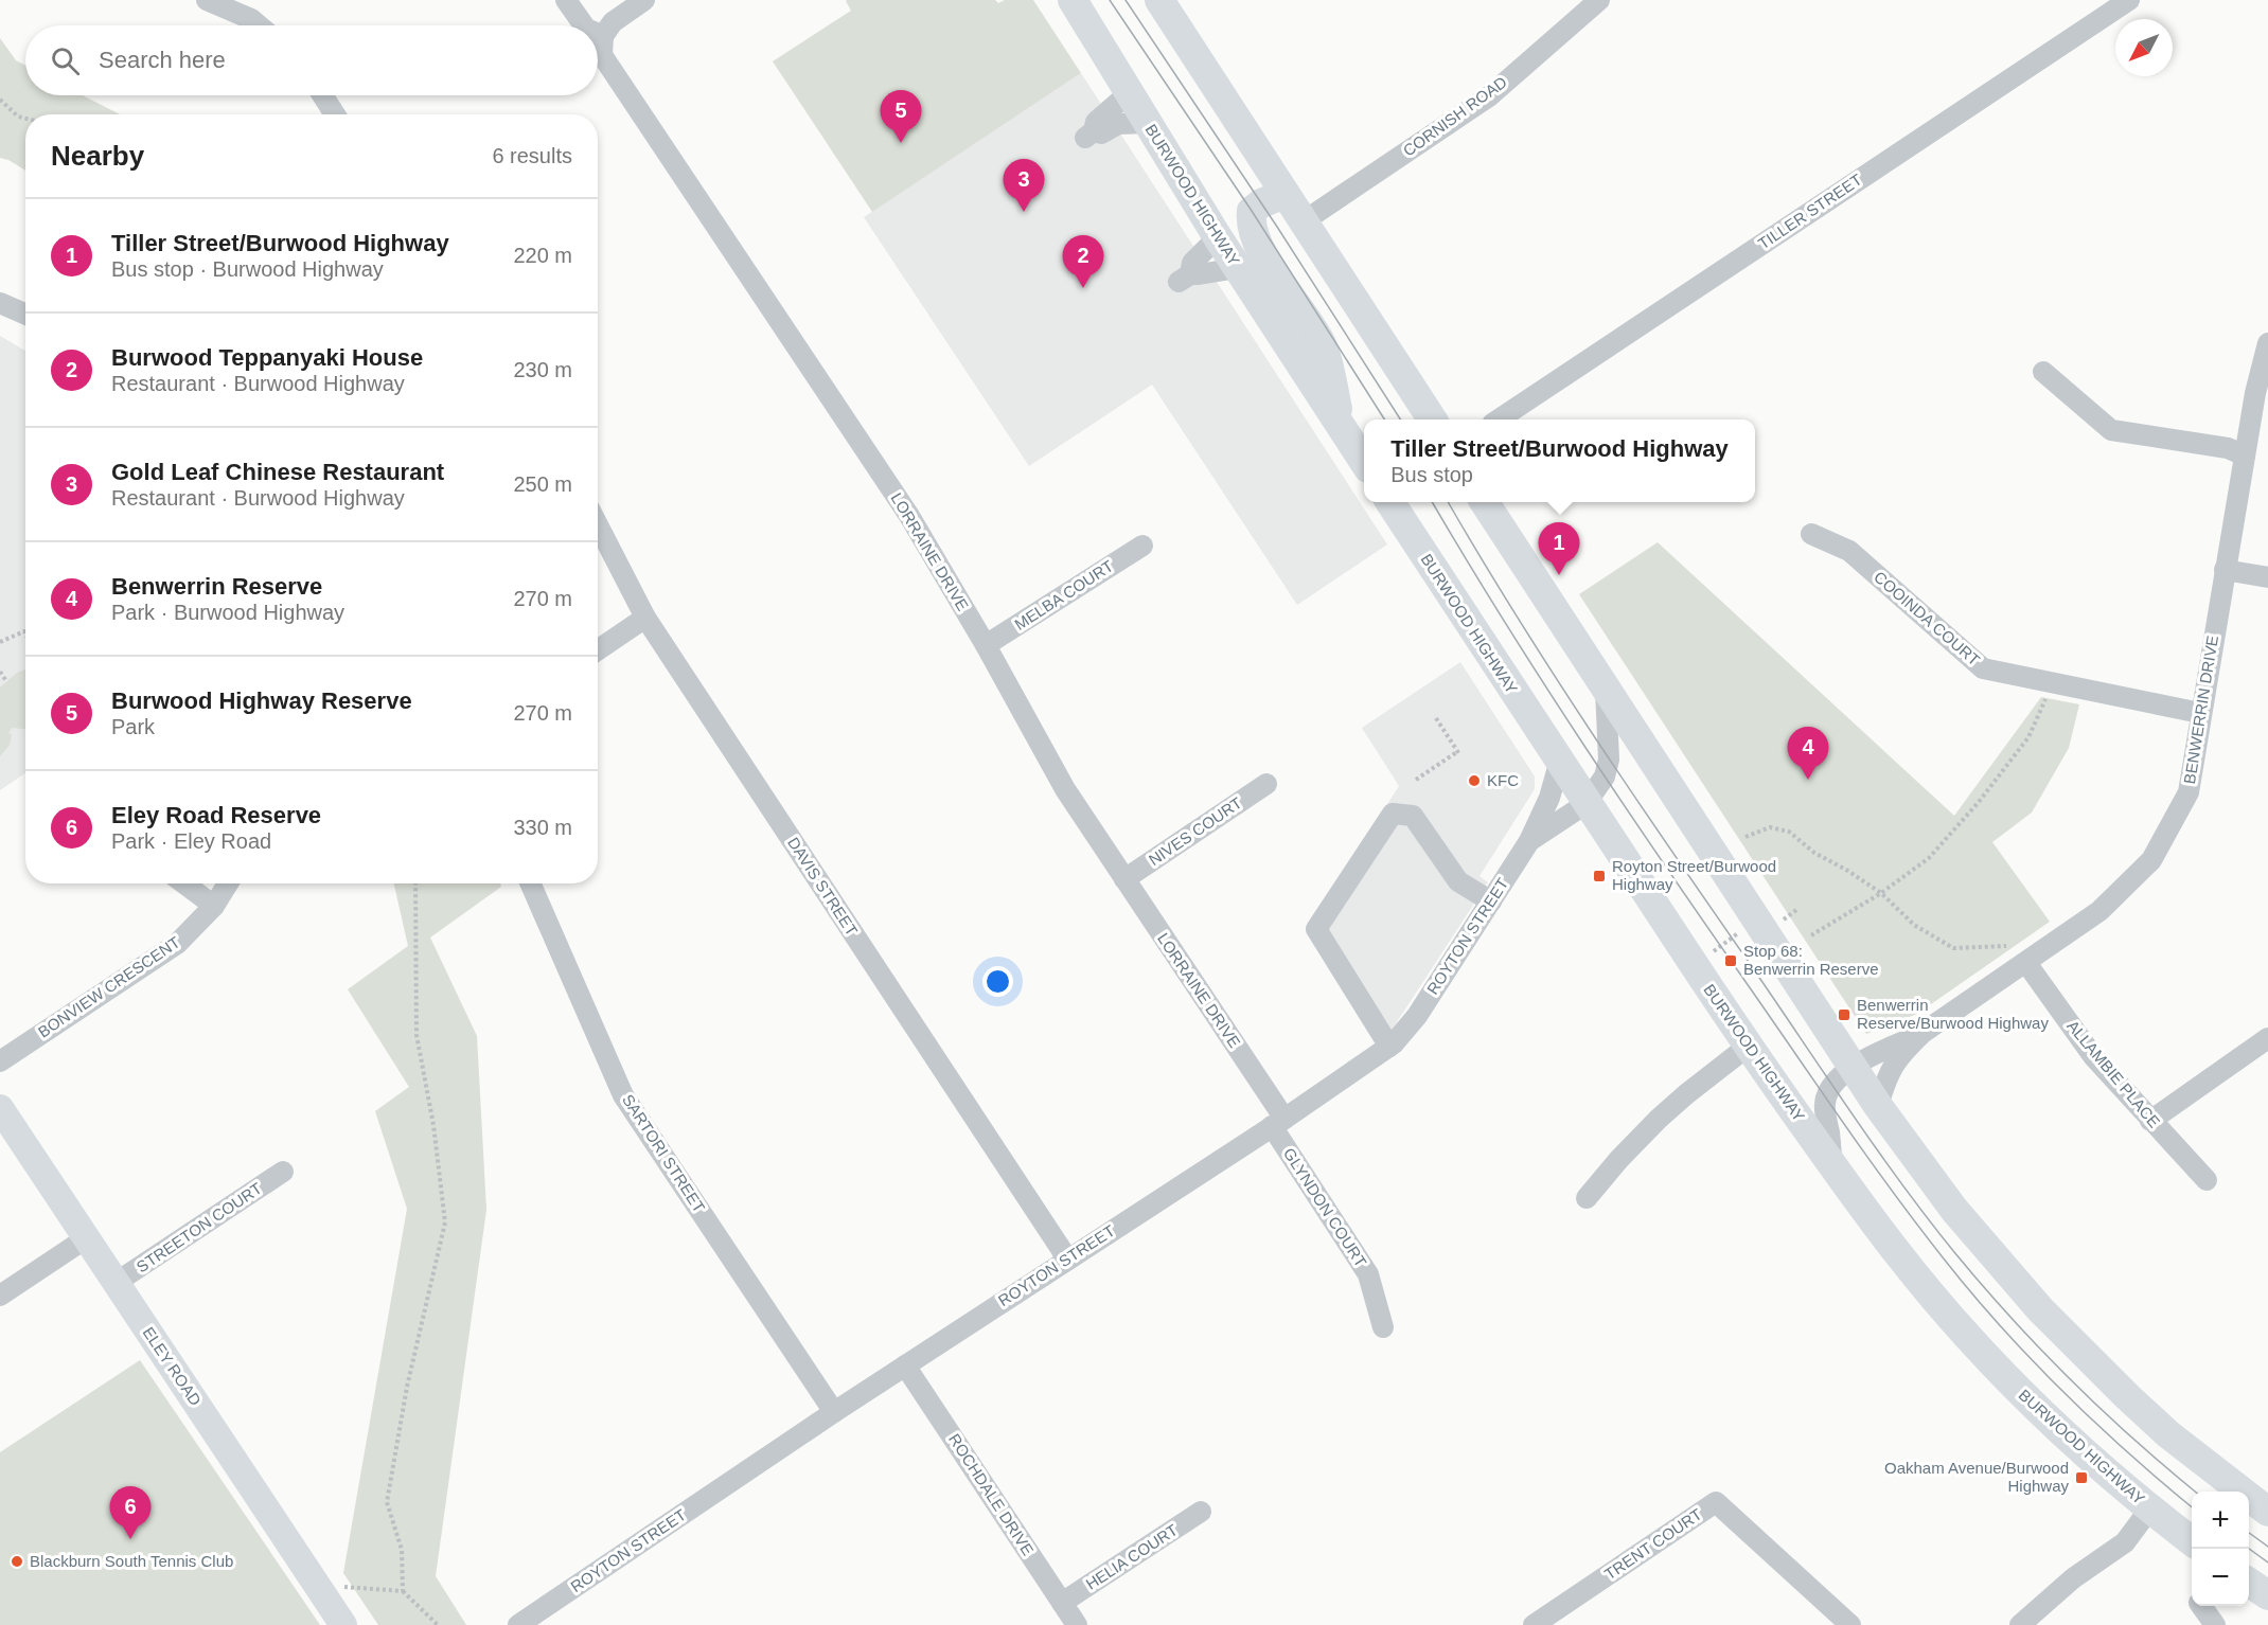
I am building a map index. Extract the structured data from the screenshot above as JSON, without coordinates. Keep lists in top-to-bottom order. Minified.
{"streets":{"highway":["BURWOOD HIGHWAY"],"main road":["ELEY ROAD"],"street":["CORNISH ROAD","TILLER STREET","LORRAINE DRIVE","MELBA COURT","COOINDA COURT","BENWERRIN DRIVE","NIVES COURT","DAVIS STREET","ROYTON STREET","BONVIEW CRESCENT","ALLAMBIE PLACE","SARTORI STREET","GLYNDON COURT","STREETON COURT","ROCHDALE DRIVE","TRENT COURT","HELIA COURT"]},"crossings":[["BURWOOD HIGHWAY","BENWERRIN DRIVE"],["BURWOOD HIGHWAY","ROYTON STREET"],["LORRAINE DRIVE","MELBA COURT"],["LORRAINE DRIVE","NIVES COURT"],["LORRAINE DRIVE","ROYTON STREET"],["LORRAINE DRIVE","GLYNDON COURT"],["COOINDA COURT","BENWERRIN DRIVE"],["BENWERRIN DRIVE","ALLAMBIE PLACE"],["DAVIS STREET","ROYTON STREET"],["ROYTON STREET","SARTORI STREET"],["ROYTON STREET","GLYNDON COURT"],["ROYTON STREET","ROCHDALE DRIVE"],["STREETON COURT","ELEY ROAD"],["ROCHDALE DRIVE","HELIA COURT"]],"places":{"other":["KFC","Blackburn South Tennis Club"],"transit":["Royton Street/Burwood Highway","Stop 68: Benwerrin Reserve","Benwerrin Reserve/Burwood Highway","Oakham Avenue/Burwood Highway"]},"north":"bottom left","page":{"search":"Search here","pins":["5","3","2","1","4","6"],"heading":["Nearby","6 results"],"list":[{"mark":"1","name":"Tiller Street/Burwood Highway","note":"Bus stop · Burwood Highway","value":"220 m"},{"mark":"2","name":"Burwood Teppanyaki House","note":"Restaurant · Burwood Highway","value":"230 m"},{"mark":"3","name":"Gold Leaf Chinese Restaurant","note":"Restaurant · Burwood Highway","value":"250 m"},{"mark":"4","name":"Benwerrin Reserve","note":"Park · Burwood Highway","value":"270 m"},{"mark":"5","name":"Burwood Highway Reserve","note":"Park","value":"270 m"},{"mark":"6","name":"Eley Road Reserve","note":"Park · Eley Road","value":"330 m"}],"popup":["Tiller Street/Burwood Highway","Bus stop"],"map_buttons":["+","−"]}}
